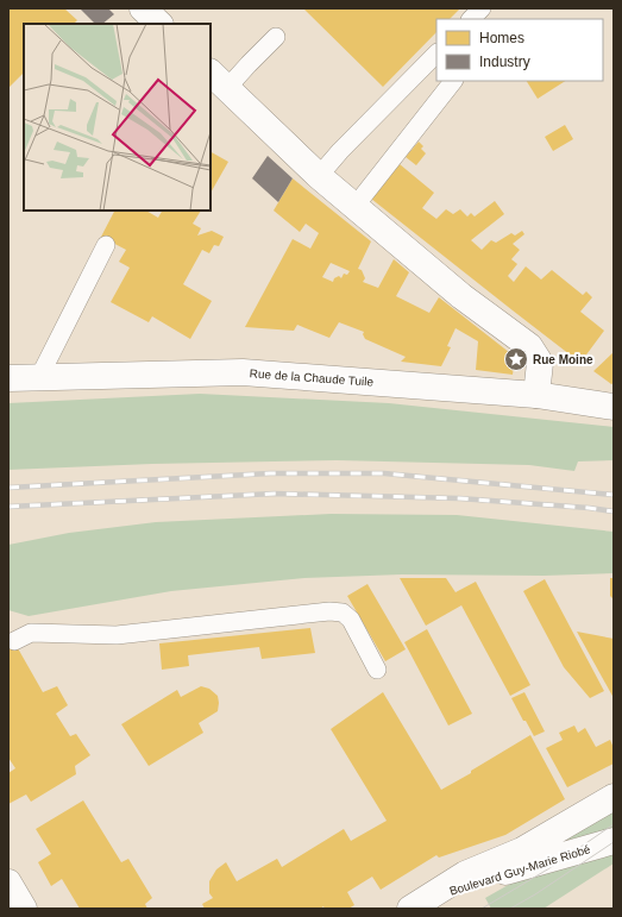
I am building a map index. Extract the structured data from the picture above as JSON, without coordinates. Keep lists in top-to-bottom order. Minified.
{"streets":{"street":["Rue de la Chaude Tuile","Boulevard Guy-Marie Riobé"]},"places":{"place":["Rue Moine"]},"legend":["Homes","Industry"]}
